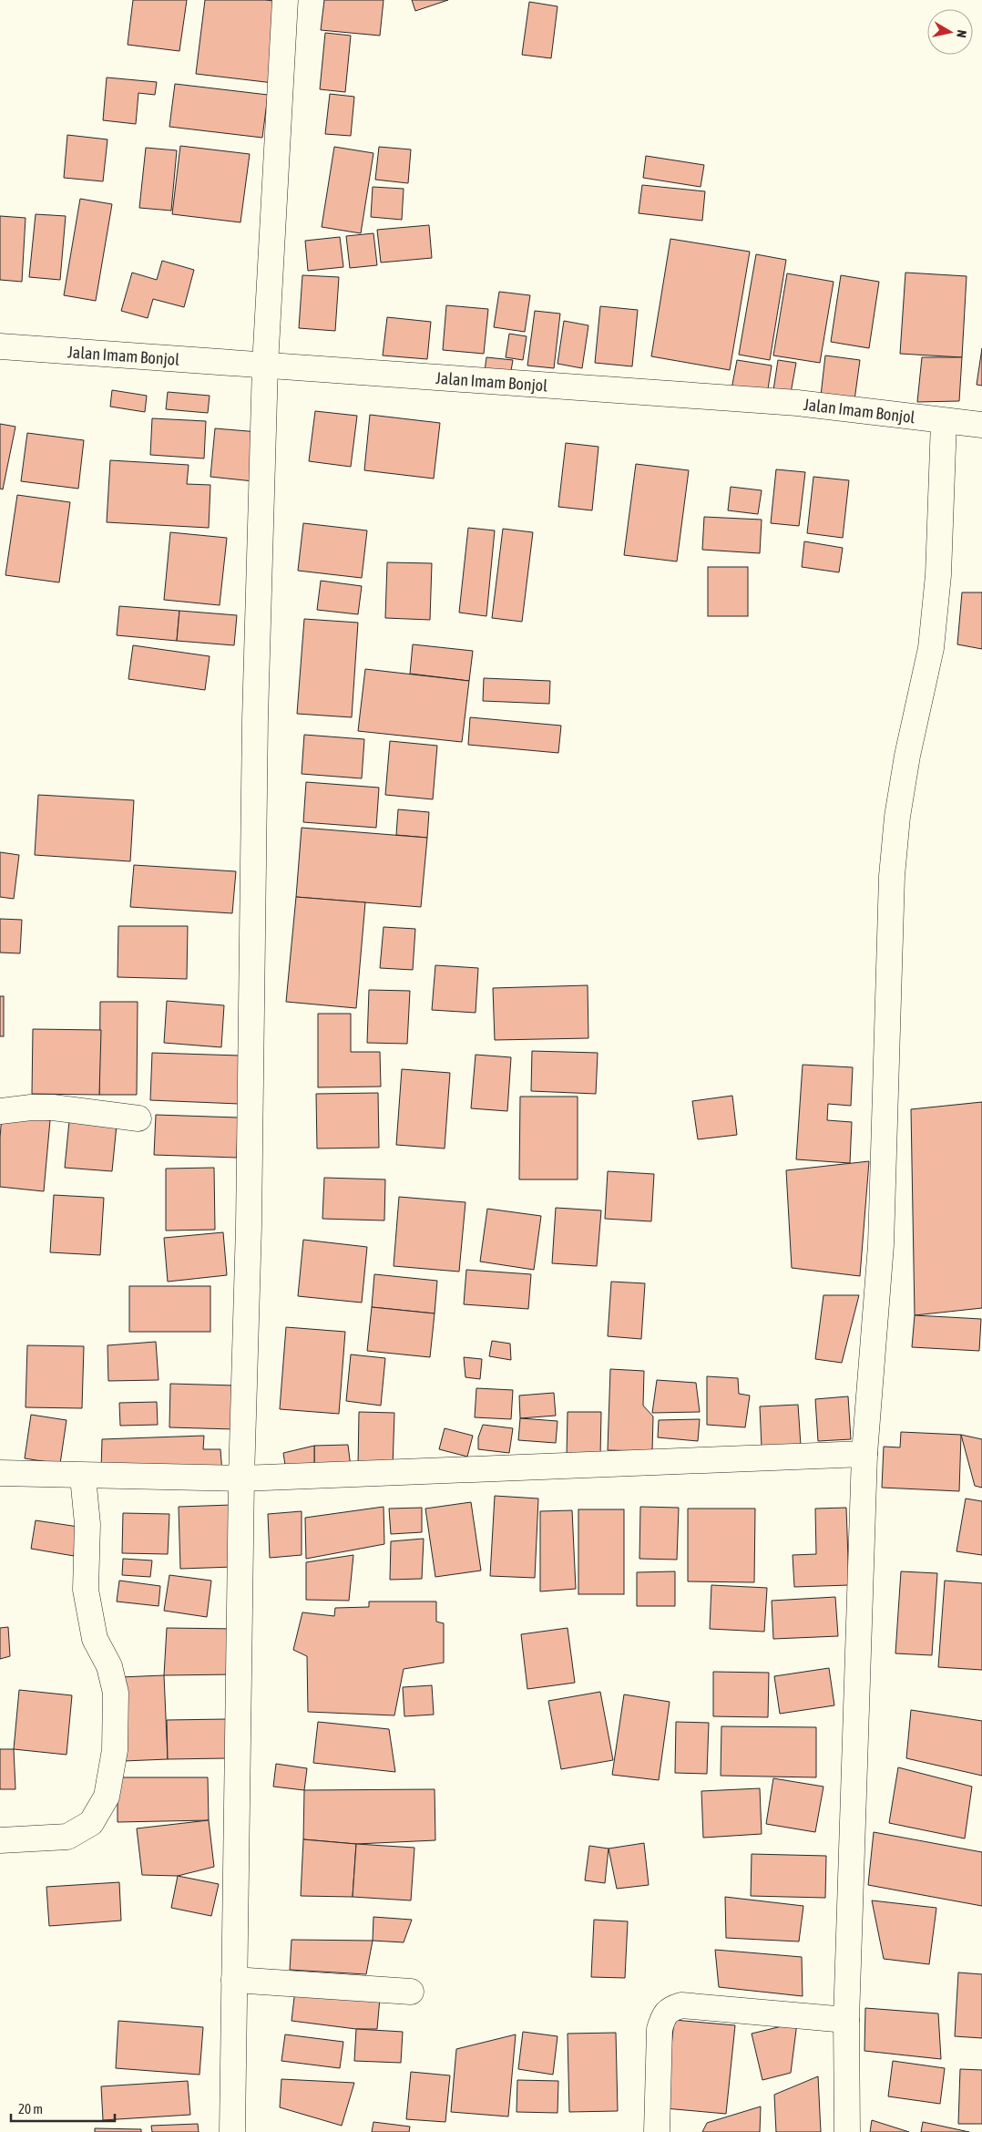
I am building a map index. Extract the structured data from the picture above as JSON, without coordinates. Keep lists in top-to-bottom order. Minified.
{"streets":{"street":["Jalan Imam Bonjol"]},"scale_bar":"20 m","north":"right"}
